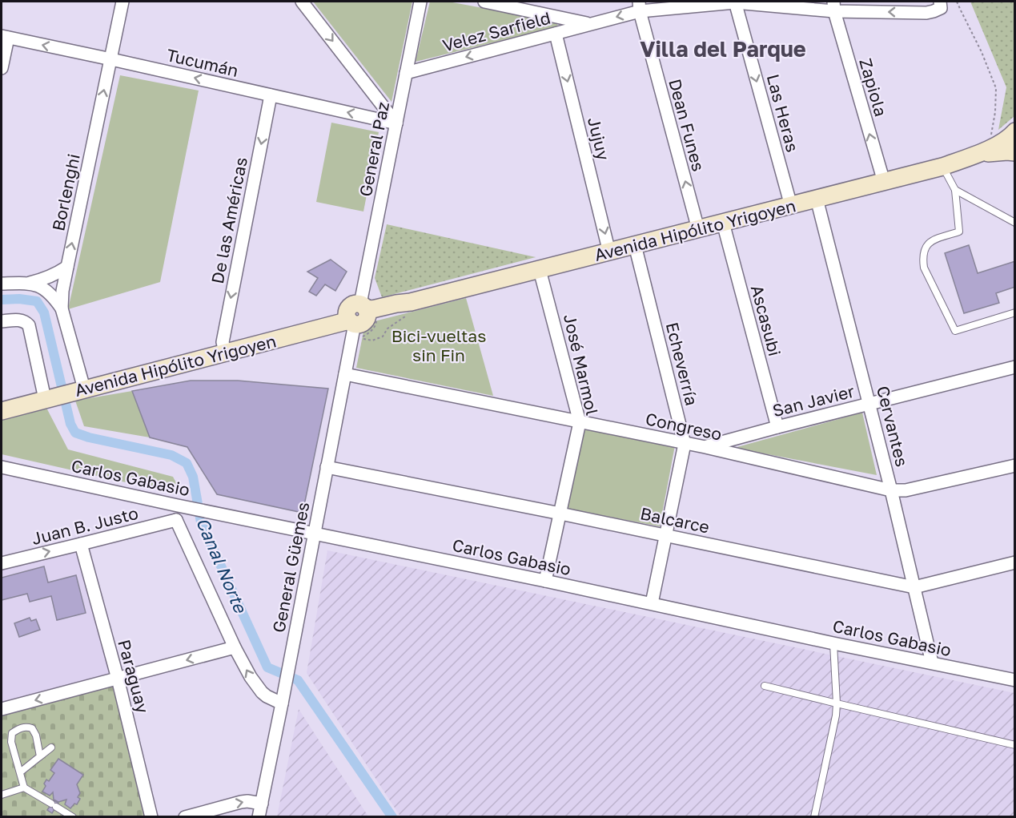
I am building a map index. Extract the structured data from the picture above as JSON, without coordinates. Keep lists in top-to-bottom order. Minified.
{"streets":{"street":["Velez Sarfield","Tucumán","Zapiola","Las Heras","Dean Funes","Jujuy","General Paz","Borlenghi","De las Américas","Avenida Hipólito Yrigoyen","Ascasubi","Echeverría","José Marmol","San Javier","Congreso","Cervantes","Carlos Gabasio","Balcarce","Juan B. Justo","General Güemes","Paraguay"]},"crossings":[["Velez Sarfield","Zapiola"],["Velez Sarfield","Las Heras"],["Velez Sarfield","Dean Funes"],["Velez Sarfield","Jujuy"],["Velez Sarfield","General Paz"],["Tucumán","General Paz"],["Tucumán","Borlenghi"],["Tucumán","De las Américas"],["Zapiola","Avenida Hipólito Yrigoyen"],["Las Heras","Avenida Hipólito Yrigoyen"],["Dean Funes","Avenida Hipólito Yrigoyen"],["Jujuy","Avenida Hipólito Yrigoyen"],["General Paz","Avenida Hipólito Yrigoyen"],["General Paz","General Güemes"],["Borlenghi","Avenida Hipólito Yrigoyen"],["De las Américas","Avenida Hipólito Yrigoyen"],["Avenida Hipólito Yrigoyen","Ascasubi"],["Avenida Hipólito Yrigoyen","Echeverría"],["Avenida Hipólito Yrigoyen","José Marmol"],["Avenida Hipólito Yrigoyen","Cervantes"],["Avenida Hipólito Yrigoyen","General Güemes"],["Ascasubi","San Javier"],["Echeverría","Congreso"],["Echeverría","Carlos Gabasio"],["Echeverría","Balcarce"],["José Marmol","Congreso"],["José Marmol","Carlos Gabasio"],["José Marmol","Balcarce"],["San Javier","Congreso"],["San Javier","Cervantes"],["Congreso","Cervantes"],["Congreso","General Güemes"],["Cervantes","Carlos Gabasio"],["Cervantes","Balcarce"],["Carlos Gabasio","General Güemes"],["Balcarce","General Güemes"],["Juan B. Justo","Paraguay"]],"one_way":["Velez Sarfield","Tucumán","Zapiola","Las Heras","Dean Funes","Jujuy","Borlenghi","De las Américas","Juan B. Justo"],"districts":["Villa del Parque"],"water":["Canal Norte"],"parks":["Bici-vueltas sin Fin"]}
